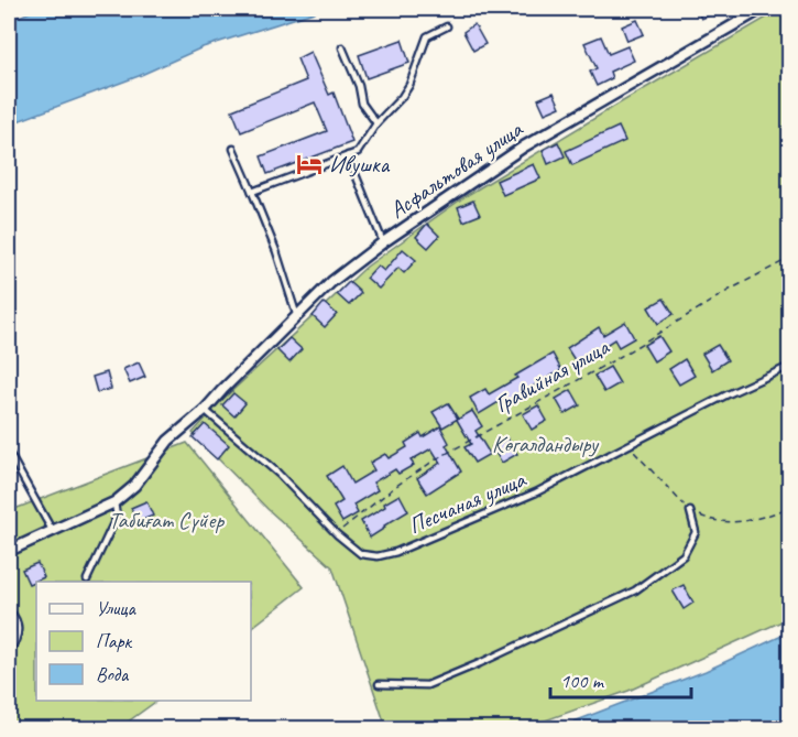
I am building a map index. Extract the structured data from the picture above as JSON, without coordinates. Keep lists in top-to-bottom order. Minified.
{"streets":{"street":["Асфальтовая улица"],"lane":["Песчаная улица"],"path":["Гравийная улица"]},"crossings":[["Асфальтовая улица","Песчаная улица"],["Гравийная улица","Песчаная улица"]],"parks":["Көгалдандыру","Табиғат Сүйер"],"places":{"hotel":["Ивушка"]},"legend":["Улица","Парк","Вода"],"scale_bar":"100 m"}
